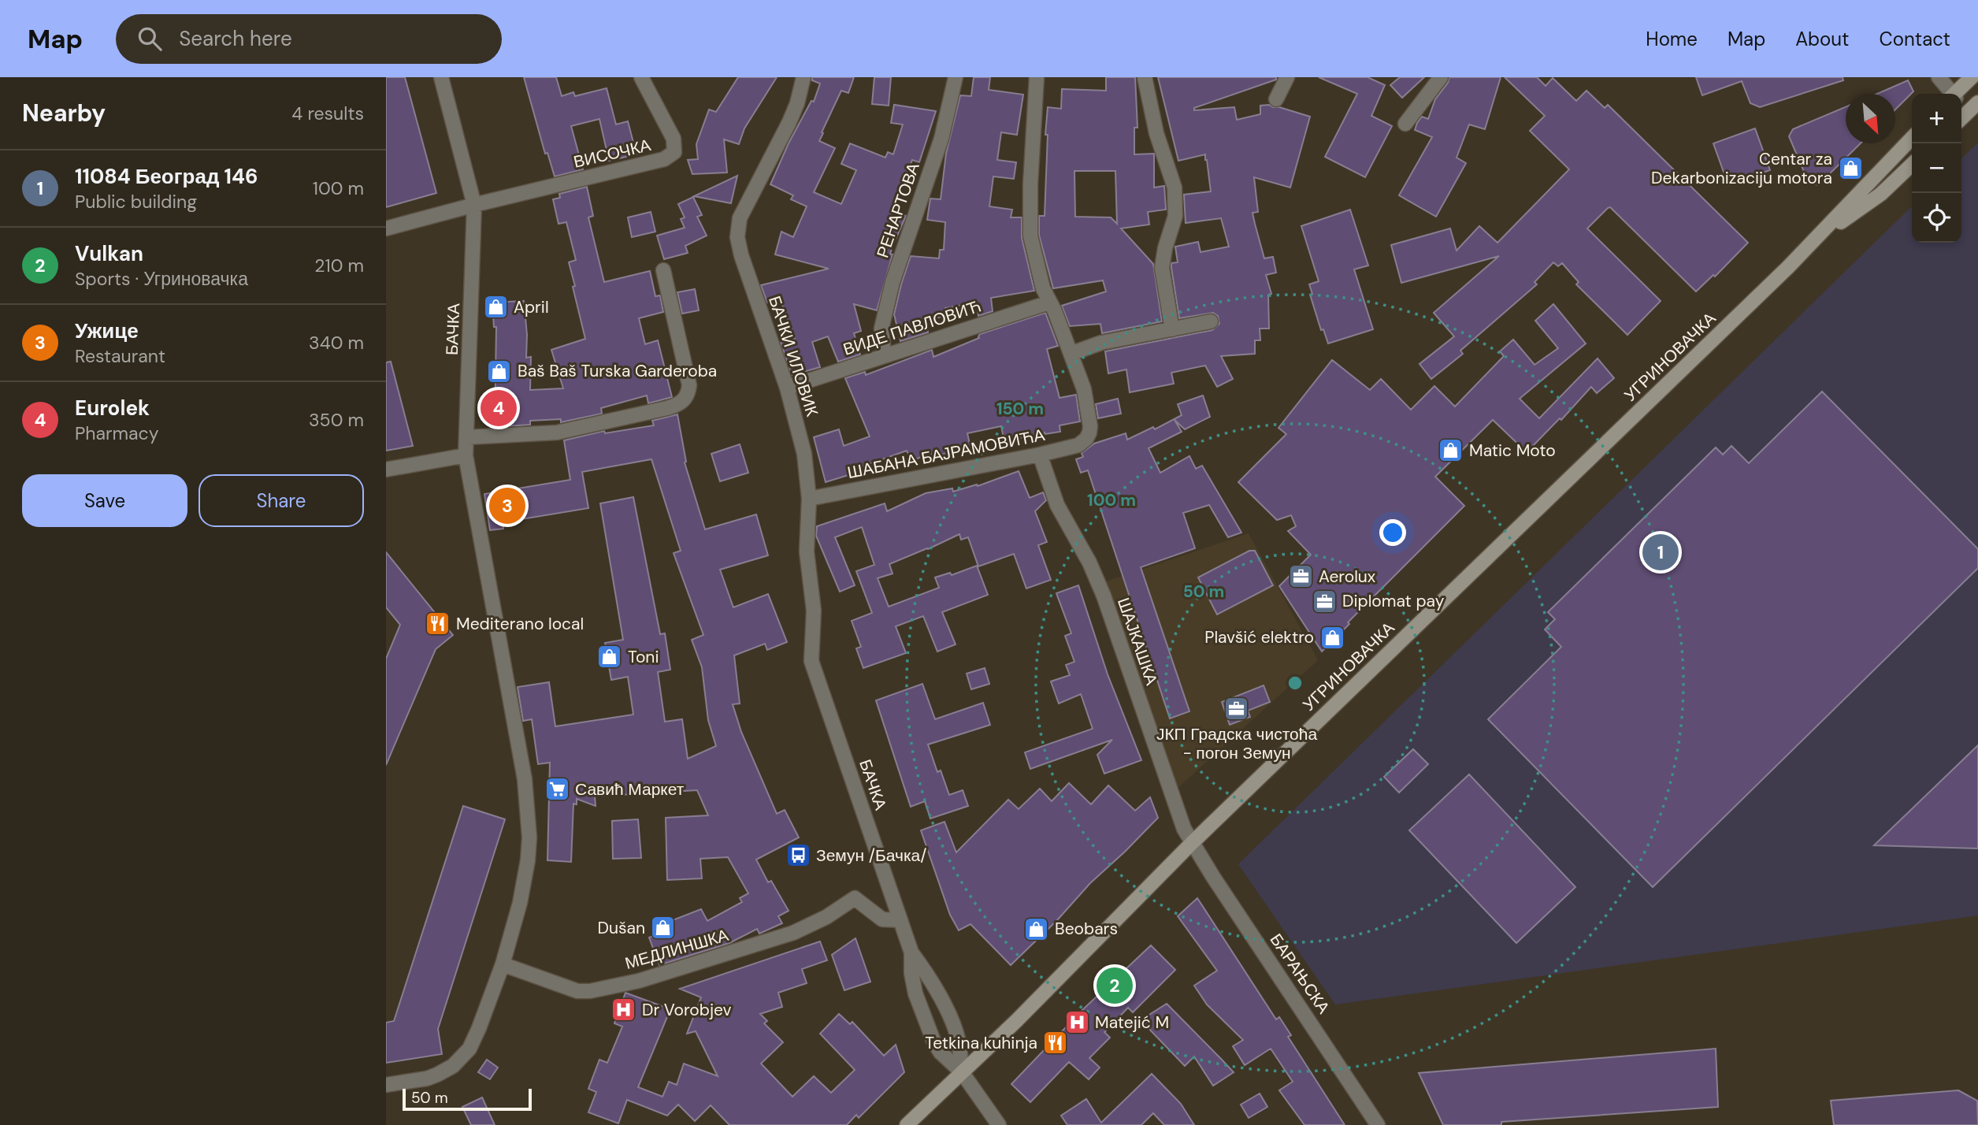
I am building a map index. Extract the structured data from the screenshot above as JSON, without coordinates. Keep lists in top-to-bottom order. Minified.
{"streets":{"main road":["УГРИНОВАЧКА"],"street":["ВИСОЧКА","РЕНАРТОВА","ВИДЕ ПАВЛОВИЋ","БАЧКА","БАЧКИ ИЛОВИК","ШАБАНА БАЈРАМОВИЋА","ШАЈКАШКА","МЕДЛИНШКА","БАРАЊСКА"]},"crossings":[["ВИСОЧКА","БАЧКА"],["РЕНАРТОВА","ВИДЕ ПАВЛОВИЋ"],["ВИДЕ ПАВЛОВИЋ","БАЧКИ ИЛОВИК"],["ВИДЕ ПАВЛОВИЋ","ШАБАНА БАЈРАМОВИЋА"],["БАЧКА","БАЧКИ ИЛОВИК"],["БАЧКА","УГРИНОВАЧКА"],["БАЧКА","МЕДЛИНШКА"],["БАЧКИ ИЛОВИК","ШАБАНА БАЈРАМОВИЋА"],["УГРИНОВАЧКА","ШАЈКАШКА"],["УГРИНОВАЧКА","БАРАЊСКА"],["ШАБАНА БАЈРАМОВИЋА","ШАЈКАШКА"],["ШАЈКАШКА","БАРАЊСКА"]],"places":{"shop":["Centar za Dekarbonizaciju motora","April","Baš Baš Turska Garderoba","Matic Moto","Plavšić elektro","Toni","Dušan","Beobars"],"office":["Aerolux","Diplomat pay","ЈКП Градска чистоћа - погон Земун"],"restaurant":["Mediterano local","Tetkina kuhinja"],"supermarket":["Савић Маркет"],"bus stop":["Земун /Бачка/"],"hospital":["Dr Vorobjev","Matejić M"]},"scale_bar":"50 m","north":"bottom right","page":{"header":"Map","search":"Search here","nav":["Home","Map","About","Contact"],"heading":["Nearby","4 results"],"map_buttons":["+","−"],"list":[{"mark":"1","name":"11084 Београд 146","note":"Public building","value":"100 m"},{"mark":"2","name":"Vulkan","note":"Sports · Угриновачка","value":"210 m"},{"mark":"3","name":"Ужице","note":"Restaurant","value":"340 m"},{"mark":"4","name":"Eurolek","note":"Pharmacy","value":"350 m"}],"pins":["4","3","1","2"],"buttons":["Save","Share"],"scale":"50 m"},"rings":["150 m","100 m","50 m"]}
